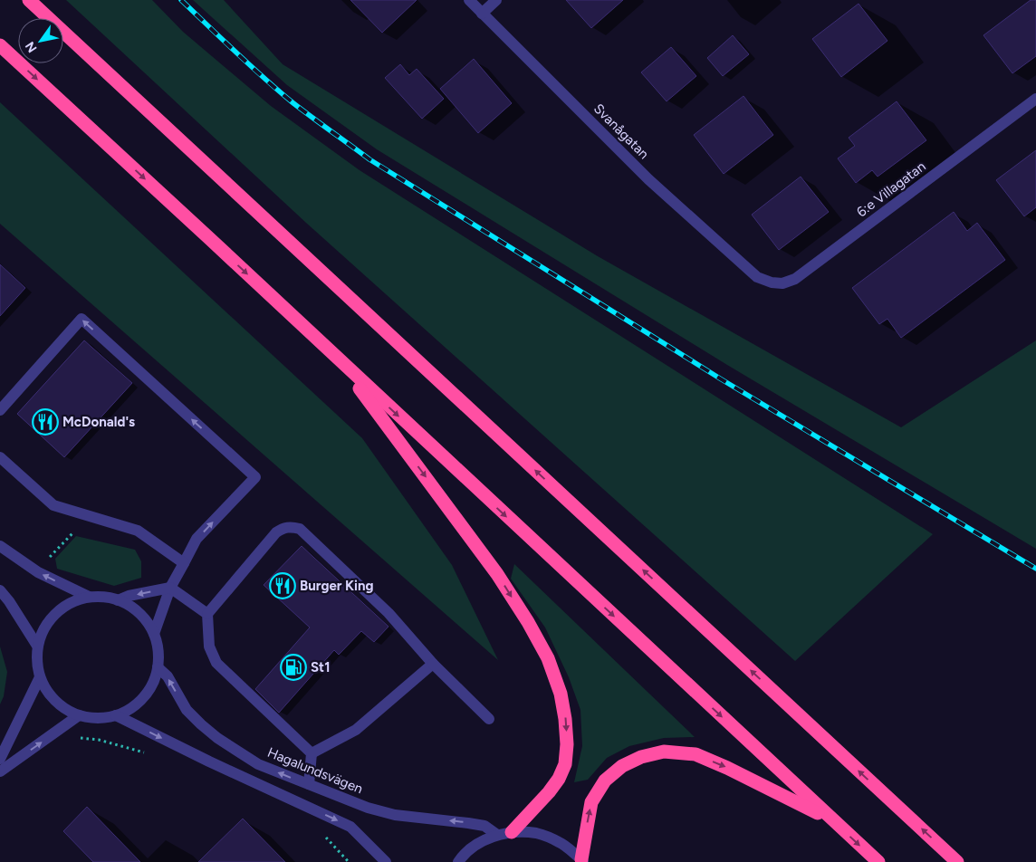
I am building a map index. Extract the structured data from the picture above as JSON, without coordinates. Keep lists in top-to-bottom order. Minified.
{"streets":{"street":["Svanågatan","6:e Villagatan","Hagalundsvägen"]},"crossings":[["Svanågatan","6:e Villagatan"]],"places":{"restaurant":["McDonald's","Burger King"],"fuel station":["St1"]},"north":"bottom left"}
